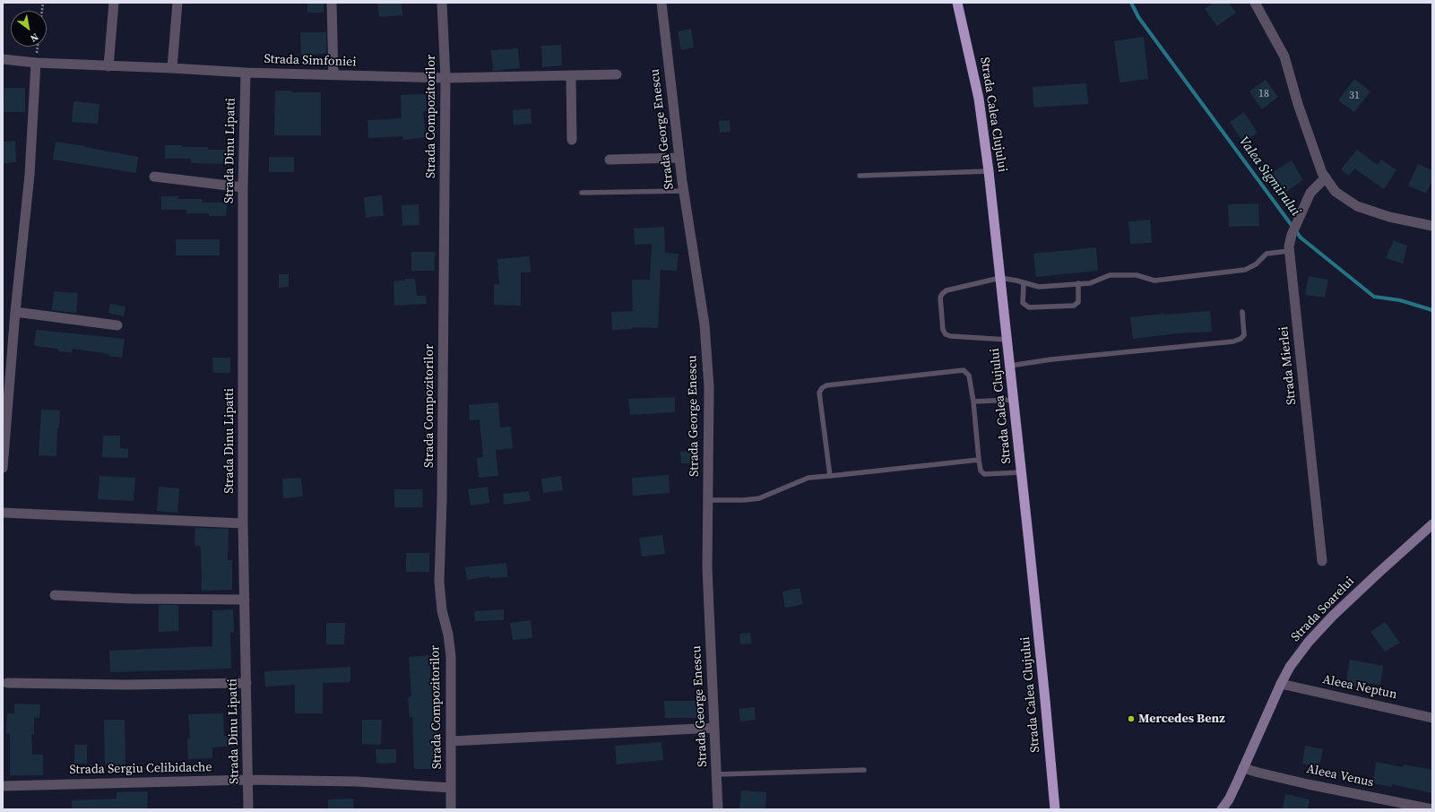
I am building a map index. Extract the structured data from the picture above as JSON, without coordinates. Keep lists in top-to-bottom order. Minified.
{"streets":{"highway":["Strada Calea Clujului"],"main road":["Strada Soarelui"],"street":["Strada Simfoniei","Strada Compozitorilor","Strada George Enescu","Strada Dinu Lipatti","Strada Mierlei","Aleea Neptun","Strada Sergiu Celibidache","Aleea Venus"]},"crossings":[["Strada Simfoniei","Strada Compozitorilor"],["Strada Simfoniei","Strada Dinu Lipatti"],["Strada Compozitorilor","Strada Sergiu Celibidache"],["Strada Dinu Lipatti","Strada Sergiu Celibidache"],["Strada Soarelui","Aleea Neptun"],["Strada Soarelui","Aleea Venus"]],"water":["Valea Sigmirului"],"places":["Mercedes Benz"],"house_numbers":["18","31"],"north":"bottom right"}
